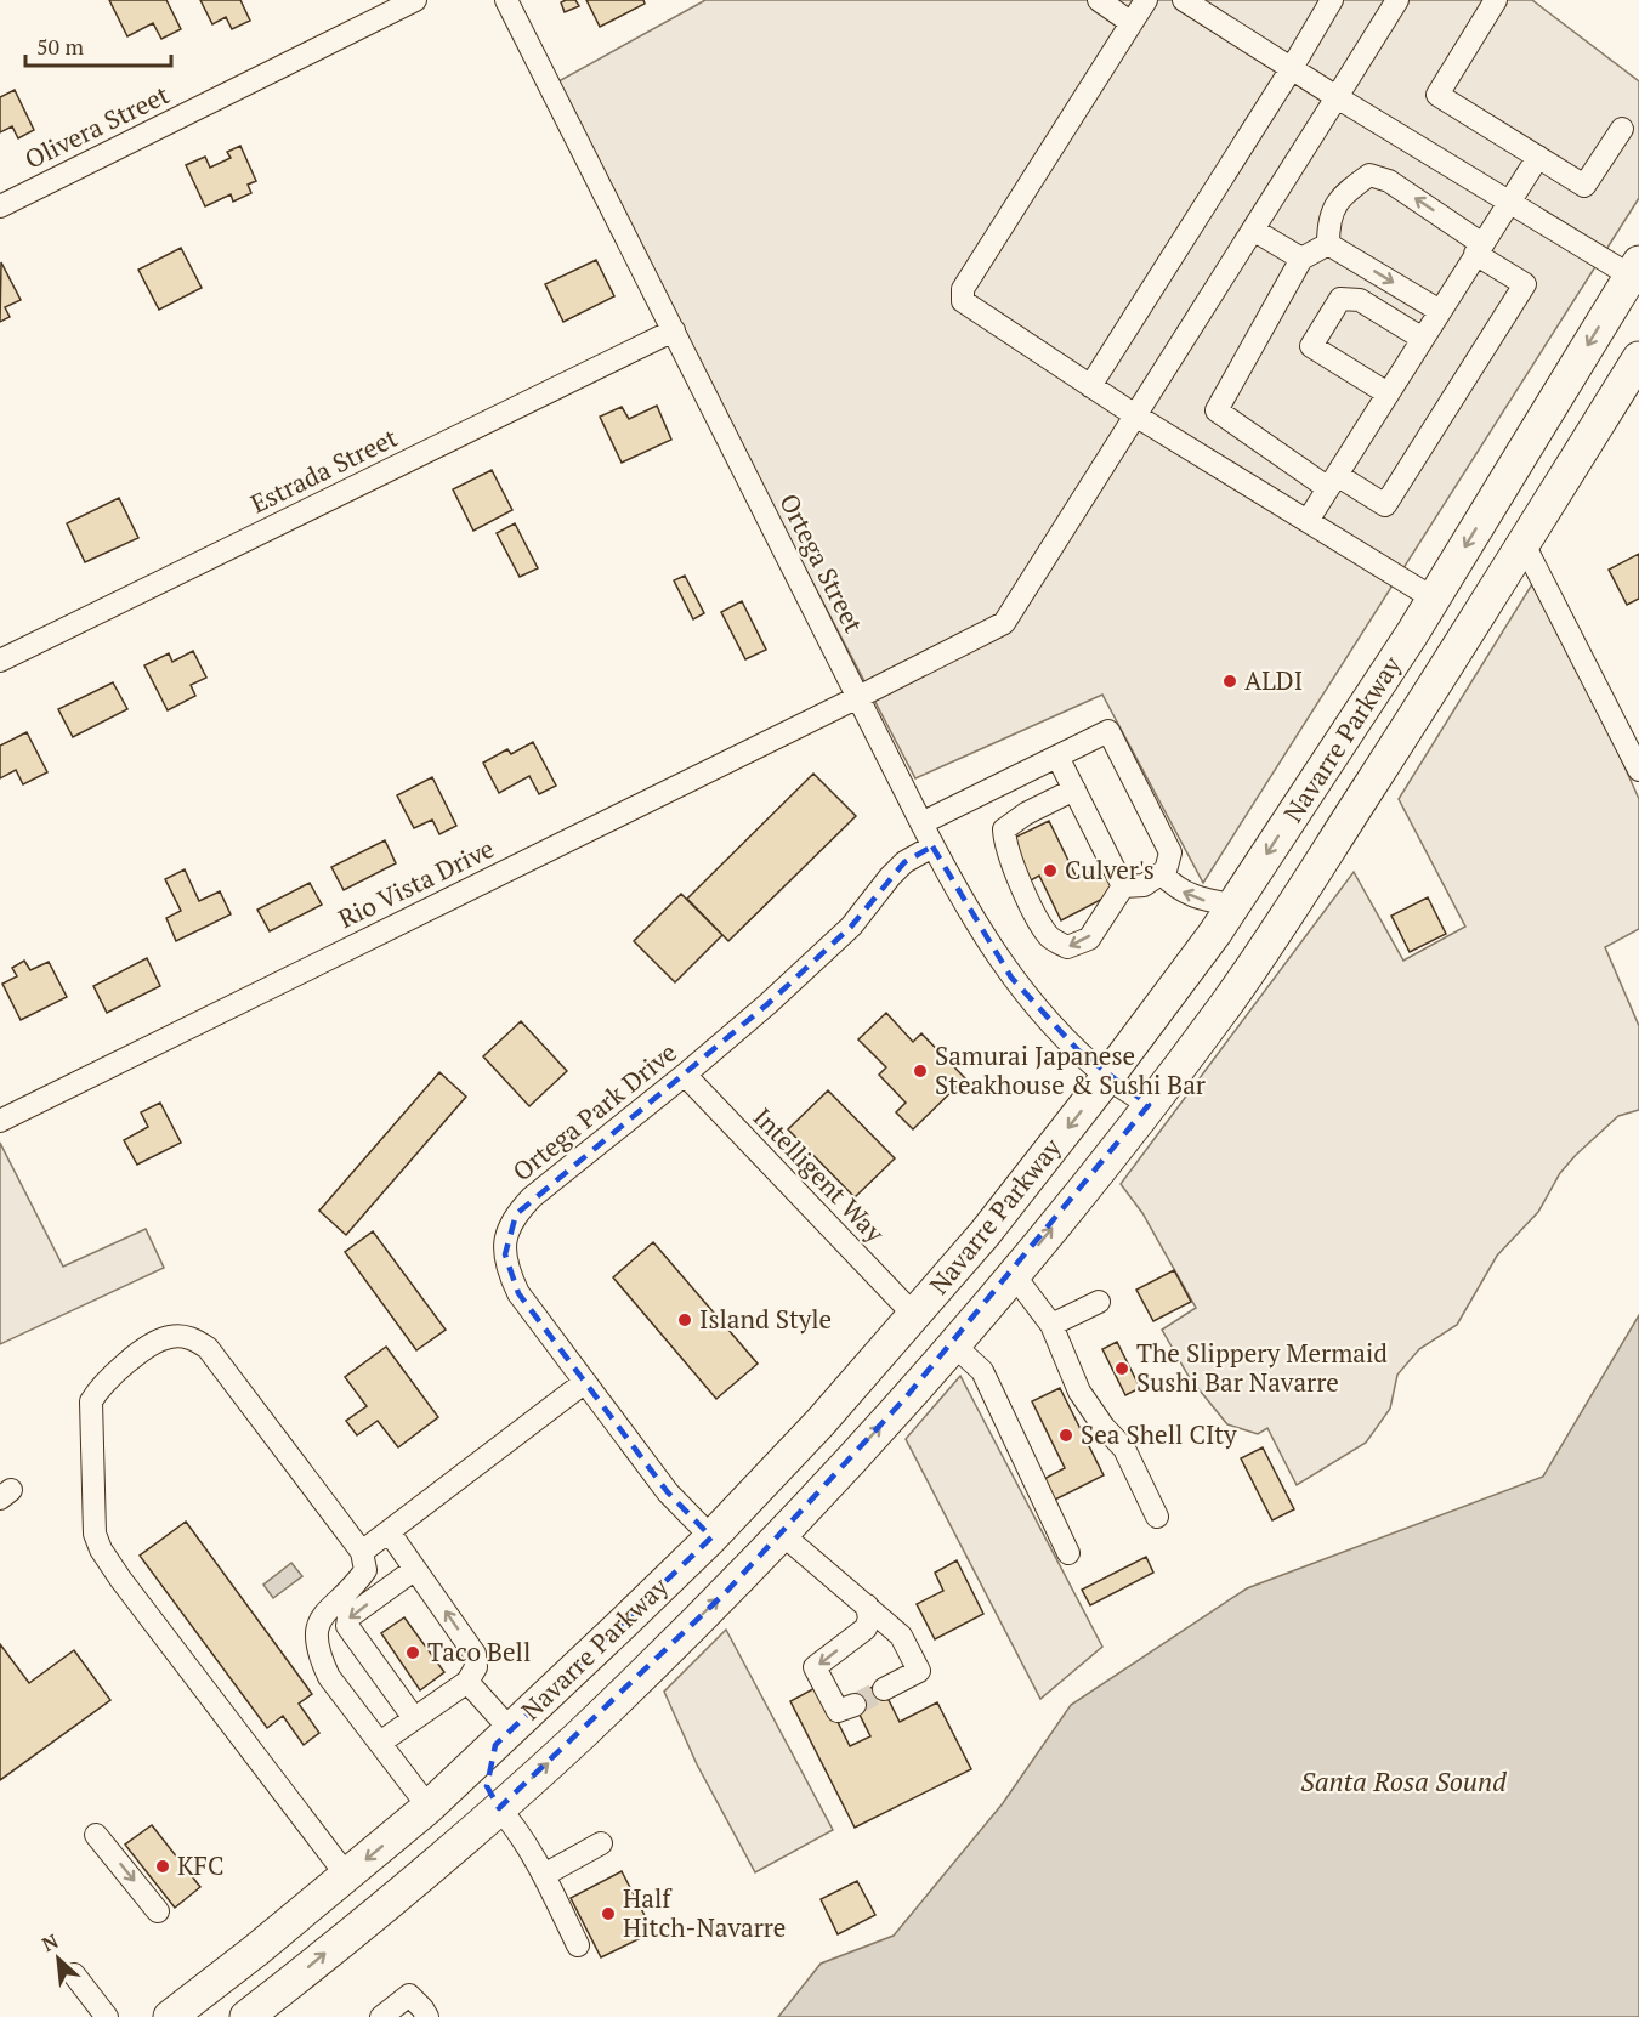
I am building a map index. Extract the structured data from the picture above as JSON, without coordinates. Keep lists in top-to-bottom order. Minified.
{"streets":{"highway":["Navarre Parkway"],"street":["Olivera Street","Estrada Street","Ortega Street","Rio Vista Drive","Ortega Park Drive","Intelligent Way"]},"crossings":[["Estrada Street","Ortega Street"],["Ortega Street","Navarre Parkway"],["Ortega Street","Rio Vista Drive"],["Ortega Street","Ortega Park Drive"],["Navarre Parkway","Ortega Park Drive"],["Navarre Parkway","Intelligent Way"],["Ortega Park Drive","Intelligent Way"]],"water":["Santa Rosa Sound"],"places":["ALDI","Culver's","Samurai Japanese Steakhouse & Sushi Bar","Island Style","The Slippery Mermaid Sushi Bar Navarre","Sea Shell CIty","Taco Bell","KFC","Half Hitch-Navarre"],"scale_bar":"50 m","north":"top left"}
